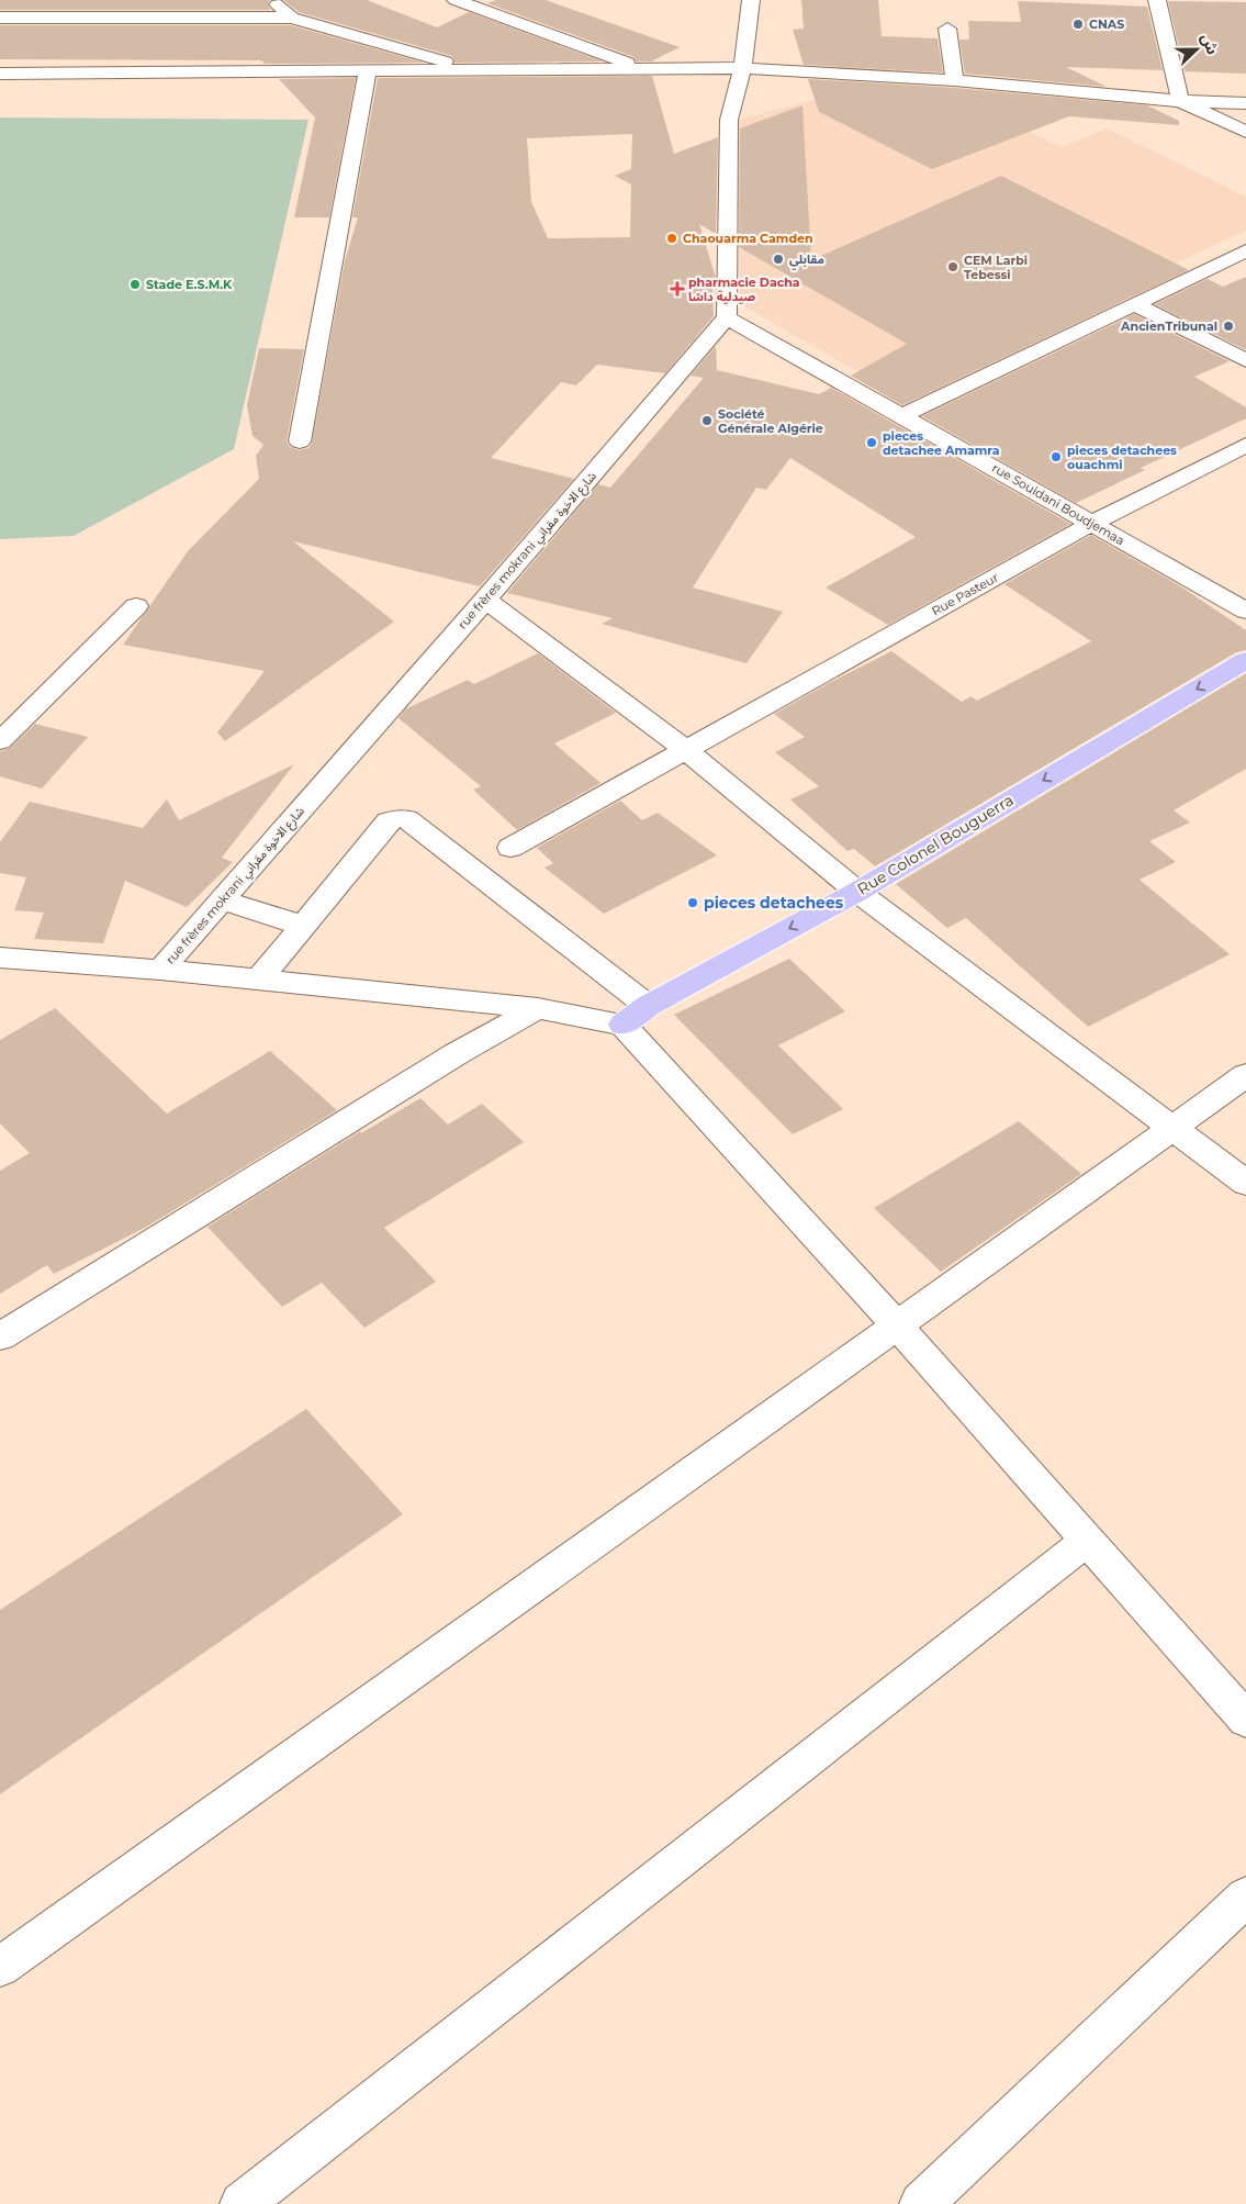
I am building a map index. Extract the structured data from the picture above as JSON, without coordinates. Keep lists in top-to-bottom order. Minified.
{"streets":{"main road":["Rue Colonel Bouguerra"],"street":["rue Souidani Boudjemaa","rue frères mokrani شارع الاخوة مقراني","Rue Pasteur"]},"crossings":[["rue Souidani Boudjemaa","rue frères mokrani شارع الاخوة مقراني"],["rue Souidani Boudjemaa","Rue Pasteur"]],"one_way":["Rue Colonel Bouguerra"],"places":{"other":["CNAS","Chaouarma Camden","مقابلي","CEM Larbi Tebessi","Stade E.S.M.K","AncienTribunal","Société Générale Algérie","pieces detachee Amamra","pieces detachees ouachmi","pieces detachees"],"health":["pharmacie Dacha صيدلية داشا"]},"north":"right"}
